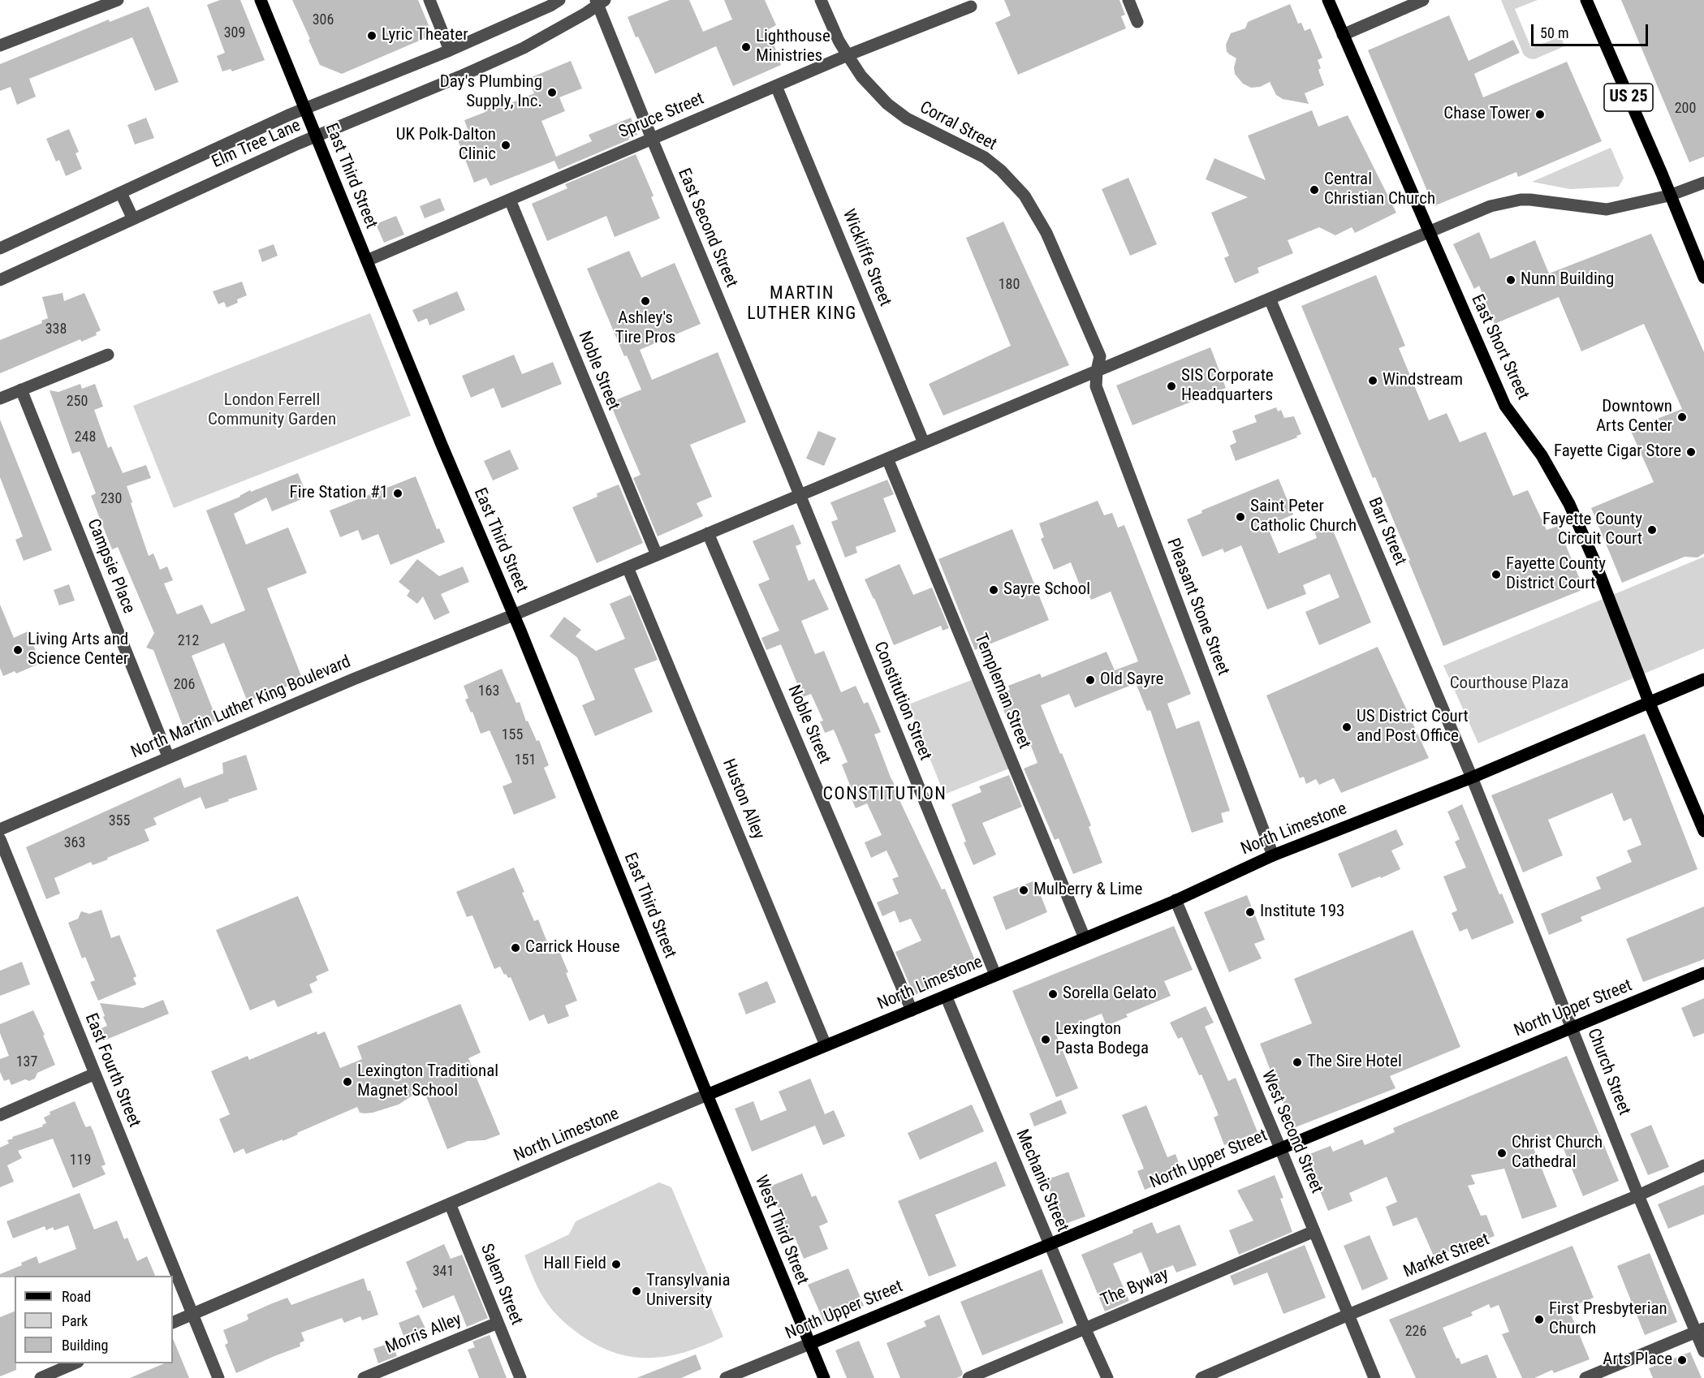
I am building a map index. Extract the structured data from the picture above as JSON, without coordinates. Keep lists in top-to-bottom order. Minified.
{"streets":{"main road":["US 25","East Third Street","East Short Street","North Limestone","North Upper Street","West Third Street"],"street":["Spruce Street","Corral Street","Elm Tree Lane","East Second Street","Wickliffe Street","Noble Street","Barr Street","Campsie Place","Pleasant Stone Street","Templeman Street","Constitution Street","North Martin Luther King Boulevard","Huston Alley","East Fourth Street","Church Street","West Second Street","Mechanic Street","Market Street","Salem Street","The Byway","Morris Alley"]},"crossings":[["US 25","North Martin Luther King Boulevard"],["Spruce Street","Corral Street"],["Spruce Street","East Third Street"],["Spruce Street","East Second Street"],["Spruce Street","Wickliffe Street"],["Spruce Street","Noble Street"],["Corral Street","Pleasant Stone Street"],["Corral Street","North Martin Luther King Boulevard"],["Elm Tree Lane","East Third Street"],["Elm Tree Lane","East Second Street"],["East Third Street","North Martin Luther King Boulevard"],["East Third Street","North Limestone"],["East Third Street","West Third Street"],["East Second Street","Constitution Street"],["East Second Street","North Martin Luther King Boulevard"],["Wickliffe Street","North Martin Luther King Boulevard"],["East Short Street","North Martin Luther King Boulevard"],["East Short Street","North Limestone"],["Noble Street","North Martin Luther King Boulevard"],["Noble Street","North Limestone"],["Barr Street","North Martin Luther King Boulevard"],["Barr Street","North Limestone"],["Barr Street","Church Street"],["Campsie Place","North Martin Luther King Boulevard"],["Pleasant Stone Street","North Martin Luther King Boulevard"],["Pleasant Stone Street","North Limestone"],["Templeman Street","North Martin Luther King Boulevard"],["Templeman Street","North Limestone"],["Constitution Street","North Martin Luther King Boulevard"],["Constitution Street","North Limestone"],["North Martin Luther King Boulevard","Huston Alley"],["Huston Alley","North Limestone"],["North Limestone","East Fourth Street"],["North Limestone","Church Street"],["North Limestone","West Second Street"],["North Limestone","Mechanic Street"],["North Limestone","West Third Street"],["North Limestone","Salem Street"],["North Upper Street","Church Street"],["North Upper Street","West Second Street"],["North Upper Street","Mechanic Street"],["North Upper Street","West Third Street"],["Church Street","Market Street"],["West Second Street","Market Street"],["West Second Street","The Byway"],["Mechanic Street","The Byway"],["Salem Street","Morris Alley"]],"districts":["MARTIN LUTHER KING","CONSTITUTION"],"parks":["London Ferrell Community Garden","Courthouse Plaza"],"places":["Lyric Theater","Lighthouse Ministries","Day's Plumbing Supply, Inc.","Chase Tower","UK Polk-Dalton Clinic","Central Christian Church","Nunn Building","Ashley's Tire Pros","Windstream","SIS Corporate Headquarters","Downtown Arts Center","Fayette Cigar Store","Fire Station #1","Saint Peter Catholic Church","Fayette County Circuit Court","Fayette County District Court","Sayre School","Living Arts and Science Center","Old Sayre","US District Court and Post Office","Mulberry & Lime","Institute 193","Carrick House","Sorella Gelato","Lexington Pasta Bodega","The Sire Hotel","Lexington Traditional Magnet School","Christ Church Cathedral","Hall Field","Transylvania University","First Presbyterian Church","Arts Place"],"house_numbers":["306","309","200","180","338","250","248","230","212","206","163","155","151","355","363","137","119","341","226"],"legend":["Road","Park","Building"],"scale_bar":"50 m"}
